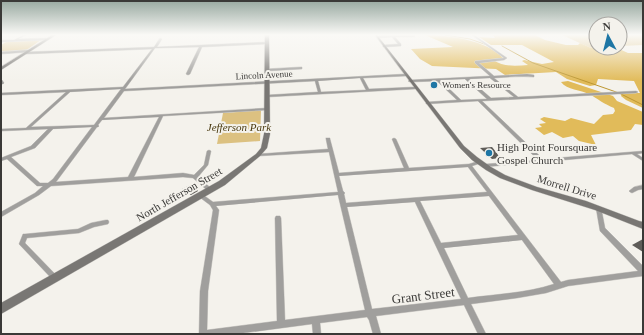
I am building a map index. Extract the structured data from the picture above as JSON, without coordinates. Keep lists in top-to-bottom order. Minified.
{"streets":{"main road":["Morrell Drive","North Jefferson Street"],"street":["Lincoln Avenue","Grant Street"]},"crossings":[["Lincoln Avenue","Morrell Drive"],["Lincoln Avenue","North Jefferson Street"]],"parks":["Jefferson Park"],"places":["Women's Resource","High Point Foursquare Gospel Church"],"north":"top"}
